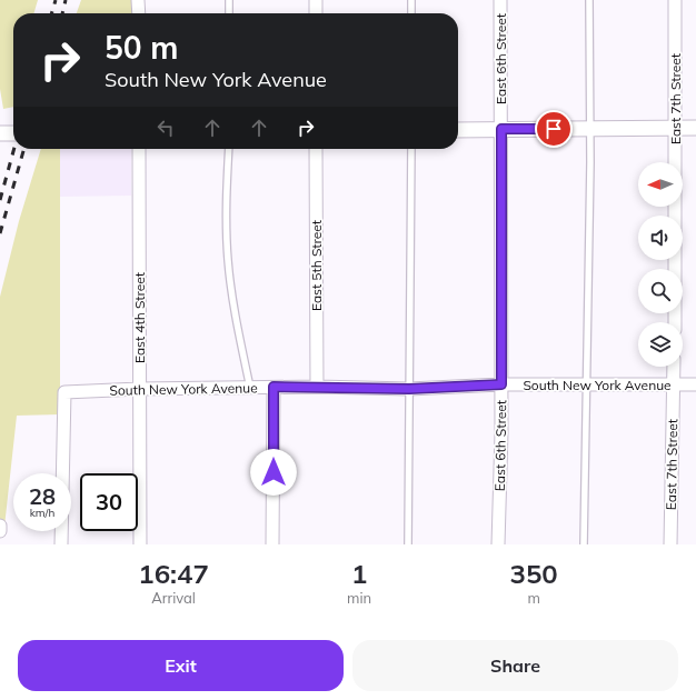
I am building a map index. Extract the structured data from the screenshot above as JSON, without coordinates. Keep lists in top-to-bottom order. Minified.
{"streets":{"street":["East 6th Street","East 7th Street","East 5th Street","East 4th Street","South New York Avenue"]},"crossings":[["East 6th Street","South New York Avenue"],["East 7th Street","South New York Avenue"],["East 5th Street","South New York Avenue"],["East 4th Street","South New York Avenue"]],"north":"left","page":{"turn":["50 m","South New York Avenue"],"speed":"28 km/h","limit":"30","eta":["16:47","Arrival","1","min","350","m"],"buttons":["Exit","Share"]}}
